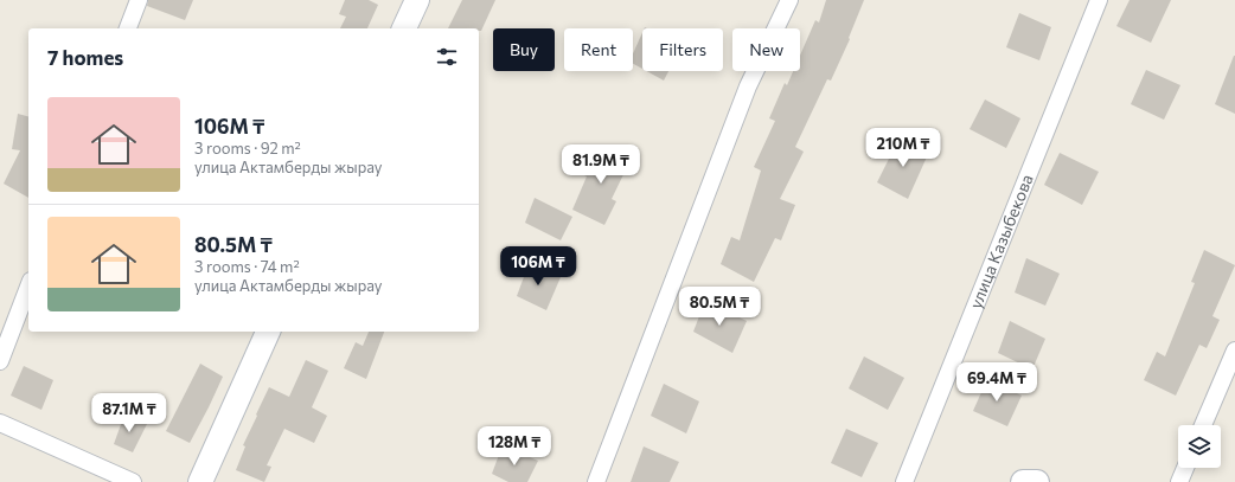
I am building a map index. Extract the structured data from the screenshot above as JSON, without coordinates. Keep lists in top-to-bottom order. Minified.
{"streets":{"street":["улица Казыбекова"]},"page":{"chip":["Buy","Rent","Filters","New"],"heading":"7 homes","list":[{"name":"106M ₸","note":"3 rooms · 92 m² · улица Актамберды жырау"},{"name":"80.5M ₸","note":"3 rooms · 74 m² · улица Актамберды жырау"}],"price":["210M ₸","81.9M ₸","106M ₸","80.5M ₸","69.4M ₸","87.1M ₸","128M ₸"]}}
